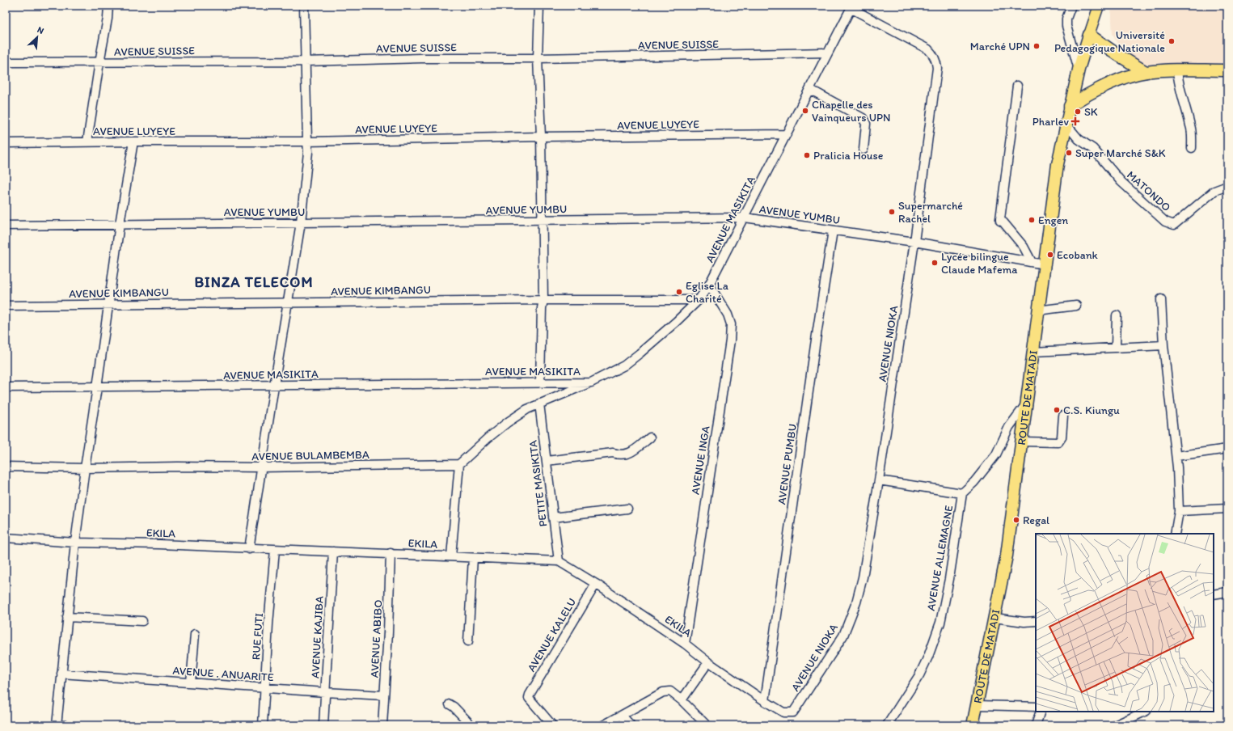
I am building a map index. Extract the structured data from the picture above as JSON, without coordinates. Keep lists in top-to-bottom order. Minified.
{"streets":{"highway":["ROUTE DE MATADI"],"street":["AVENUE SUISSE","AVENUE LUYEYE","MATONDO","AVENUE YUMBU","AVENUE MASIKITA","AVENUE KIMBANGU","AVENUE NIOKA","AVENUE BULAMBEMBA","AVENUE INGA","AVENUE PUMBU","PETITE MASIKITA","EKILA","AVENUE ALLEMAGNE","AVENUE KALELU","RUE FUTI","AVENUE KAJIBA","AVENUE ABIBO","AVENUE . ANUARITE"]},"crossings":[["AVENUE SUISSE","AVENUE MASIKITA"],["AVENUE LUYEYE","AVENUE MASIKITA"],["MATONDO","ROUTE DE MATADI"],["AVENUE YUMBU","AVENUE MASIKITA"],["AVENUE YUMBU","AVENUE NIOKA"],["AVENUE YUMBU","ROUTE DE MATADI"],["AVENUE YUMBU","AVENUE PUMBU"],["AVENUE MASIKITA","AVENUE KIMBANGU"],["AVENUE MASIKITA","AVENUE NIOKA"],["AVENUE MASIKITA","AVENUE INGA"],["AVENUE NIOKA","EKILA"],["ROUTE DE MATADI","AVENUE ALLEMAGNE"],["AVENUE INGA","EKILA"],["AVENUE PUMBU","EKILA"],["PETITE MASIKITA","EKILA"],["EKILA","AVENUE KALELU"],["EKILA","RUE FUTI"],["EKILA","AVENUE KAJIBA"],["EKILA","AVENUE ABIBO"],["RUE FUTI","AVENUE . ANUARITE"],["AVENUE KAJIBA","AVENUE . ANUARITE"],["AVENUE ABIBO","AVENUE . ANUARITE"]],"districts":["BINZA TELECOM"],"places":{"other":["Université Pedagogique Nationale","Marché UPN","Chapelle des Vainqueurs UPN","SK","Super Marché S&K","Pralicia House","Supermarché Rachel","Engen","Ecobank","Lycée bilingue Claude Mafema","Eglise La Charité","C.S. Kiungu","Regal"],"health":["Pharlev"]},"north":"top right"}
